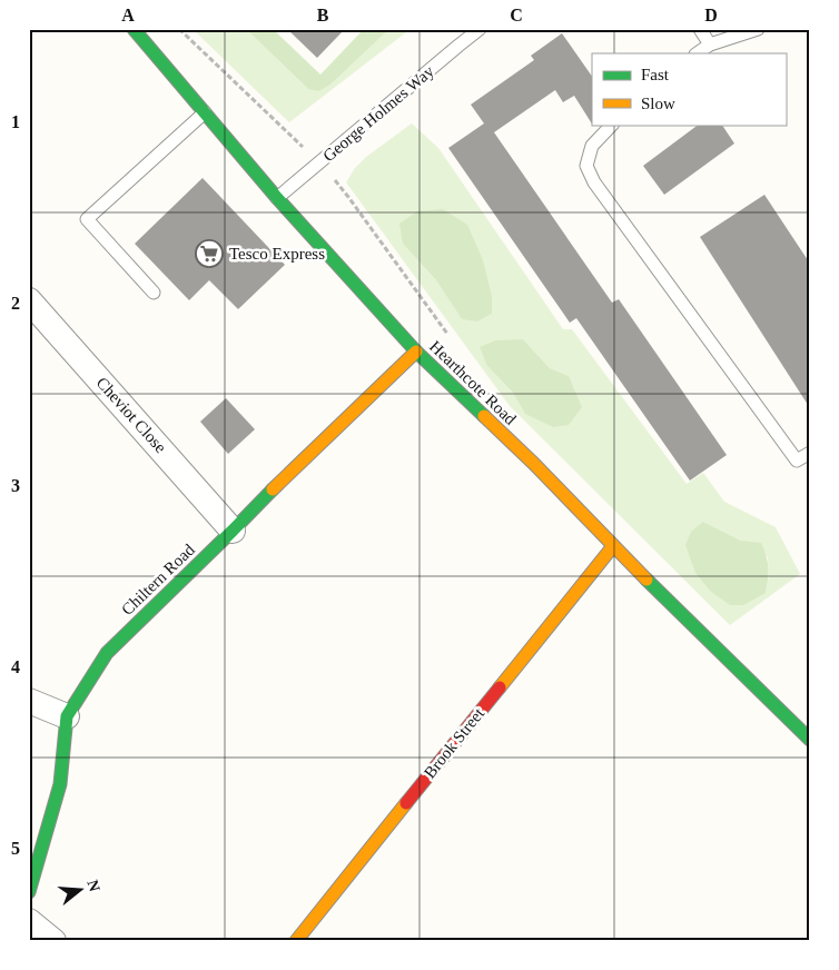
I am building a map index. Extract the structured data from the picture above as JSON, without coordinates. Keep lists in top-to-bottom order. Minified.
{"streets":{"street":["Hearthcote Road","Cheviot Close","Chiltern Road","Brook Street"],"lane":["George Holmes Way"]},"crossings":[["George Holmes Way","Hearthcote Road"],["Hearthcote Road","Chiltern Road"],["Hearthcote Road","Brook Street"],["Cheviot Close","Chiltern Road"]],"places":{"supermarket":["Tesco Express"]},"legend":["Fast","Slow"],"north":"right","grid":{"columns":["A","B","C","D"],"rows":["1","2","3","4","5"]}}
